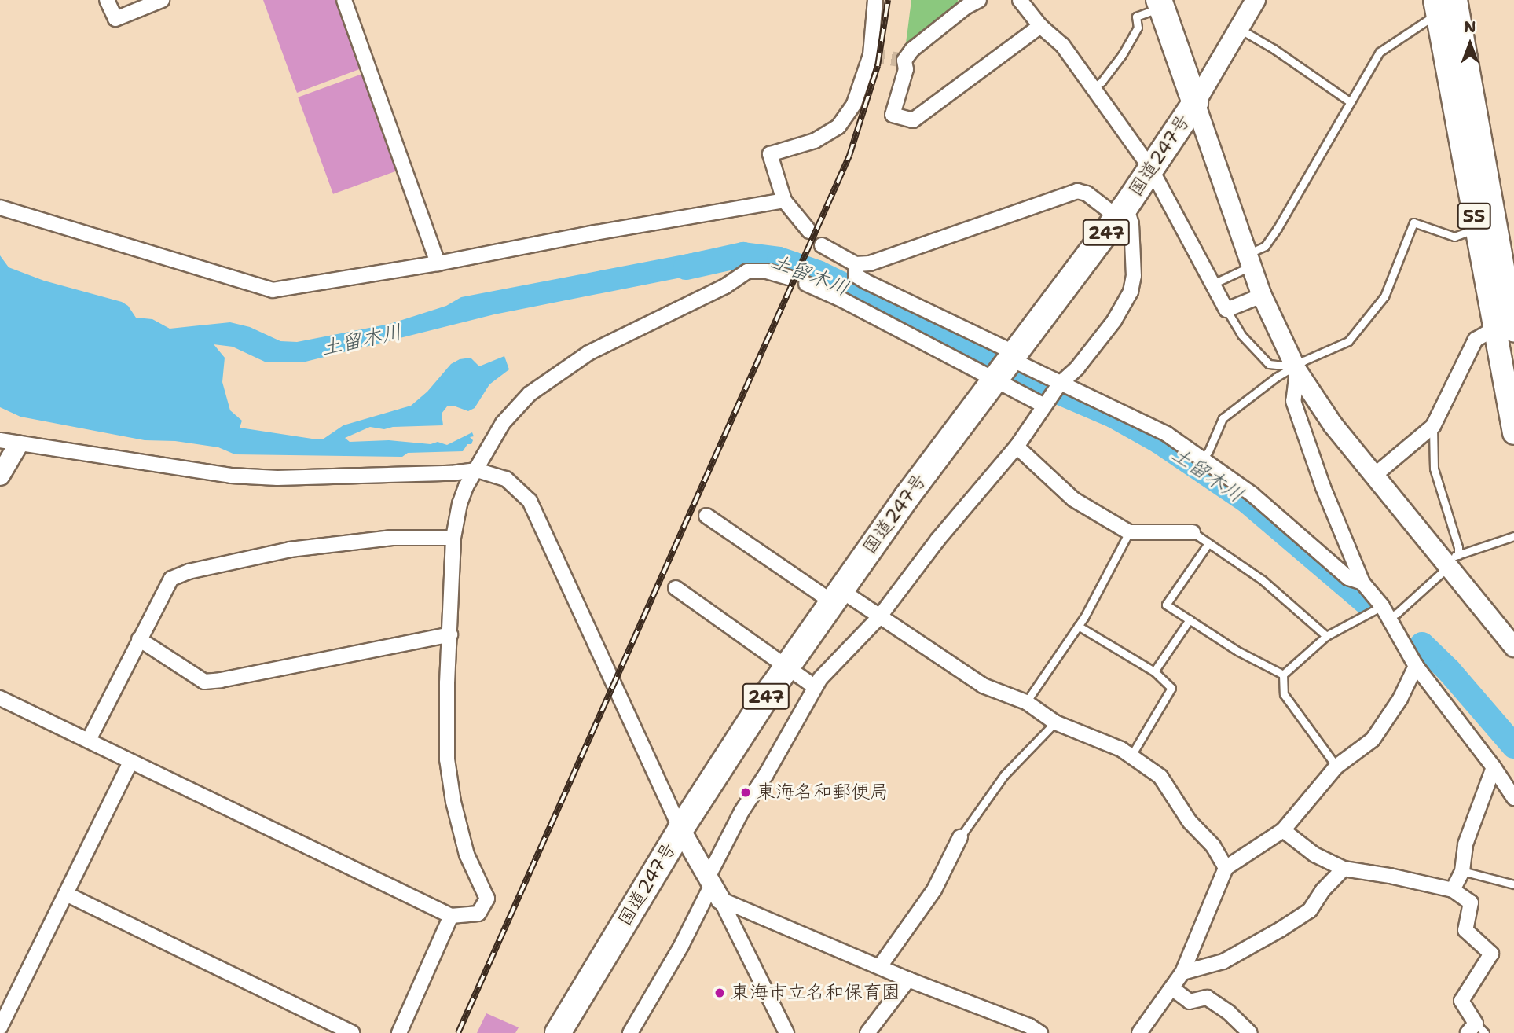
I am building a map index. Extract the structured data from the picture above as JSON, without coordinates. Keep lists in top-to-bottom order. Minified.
{"streets":{"highway":["国道247号","247"],"main road":["55"]},"water":["土留木川"],"places":["東海名和郵便局","東海市立名和保育園"],"north":"top"}
